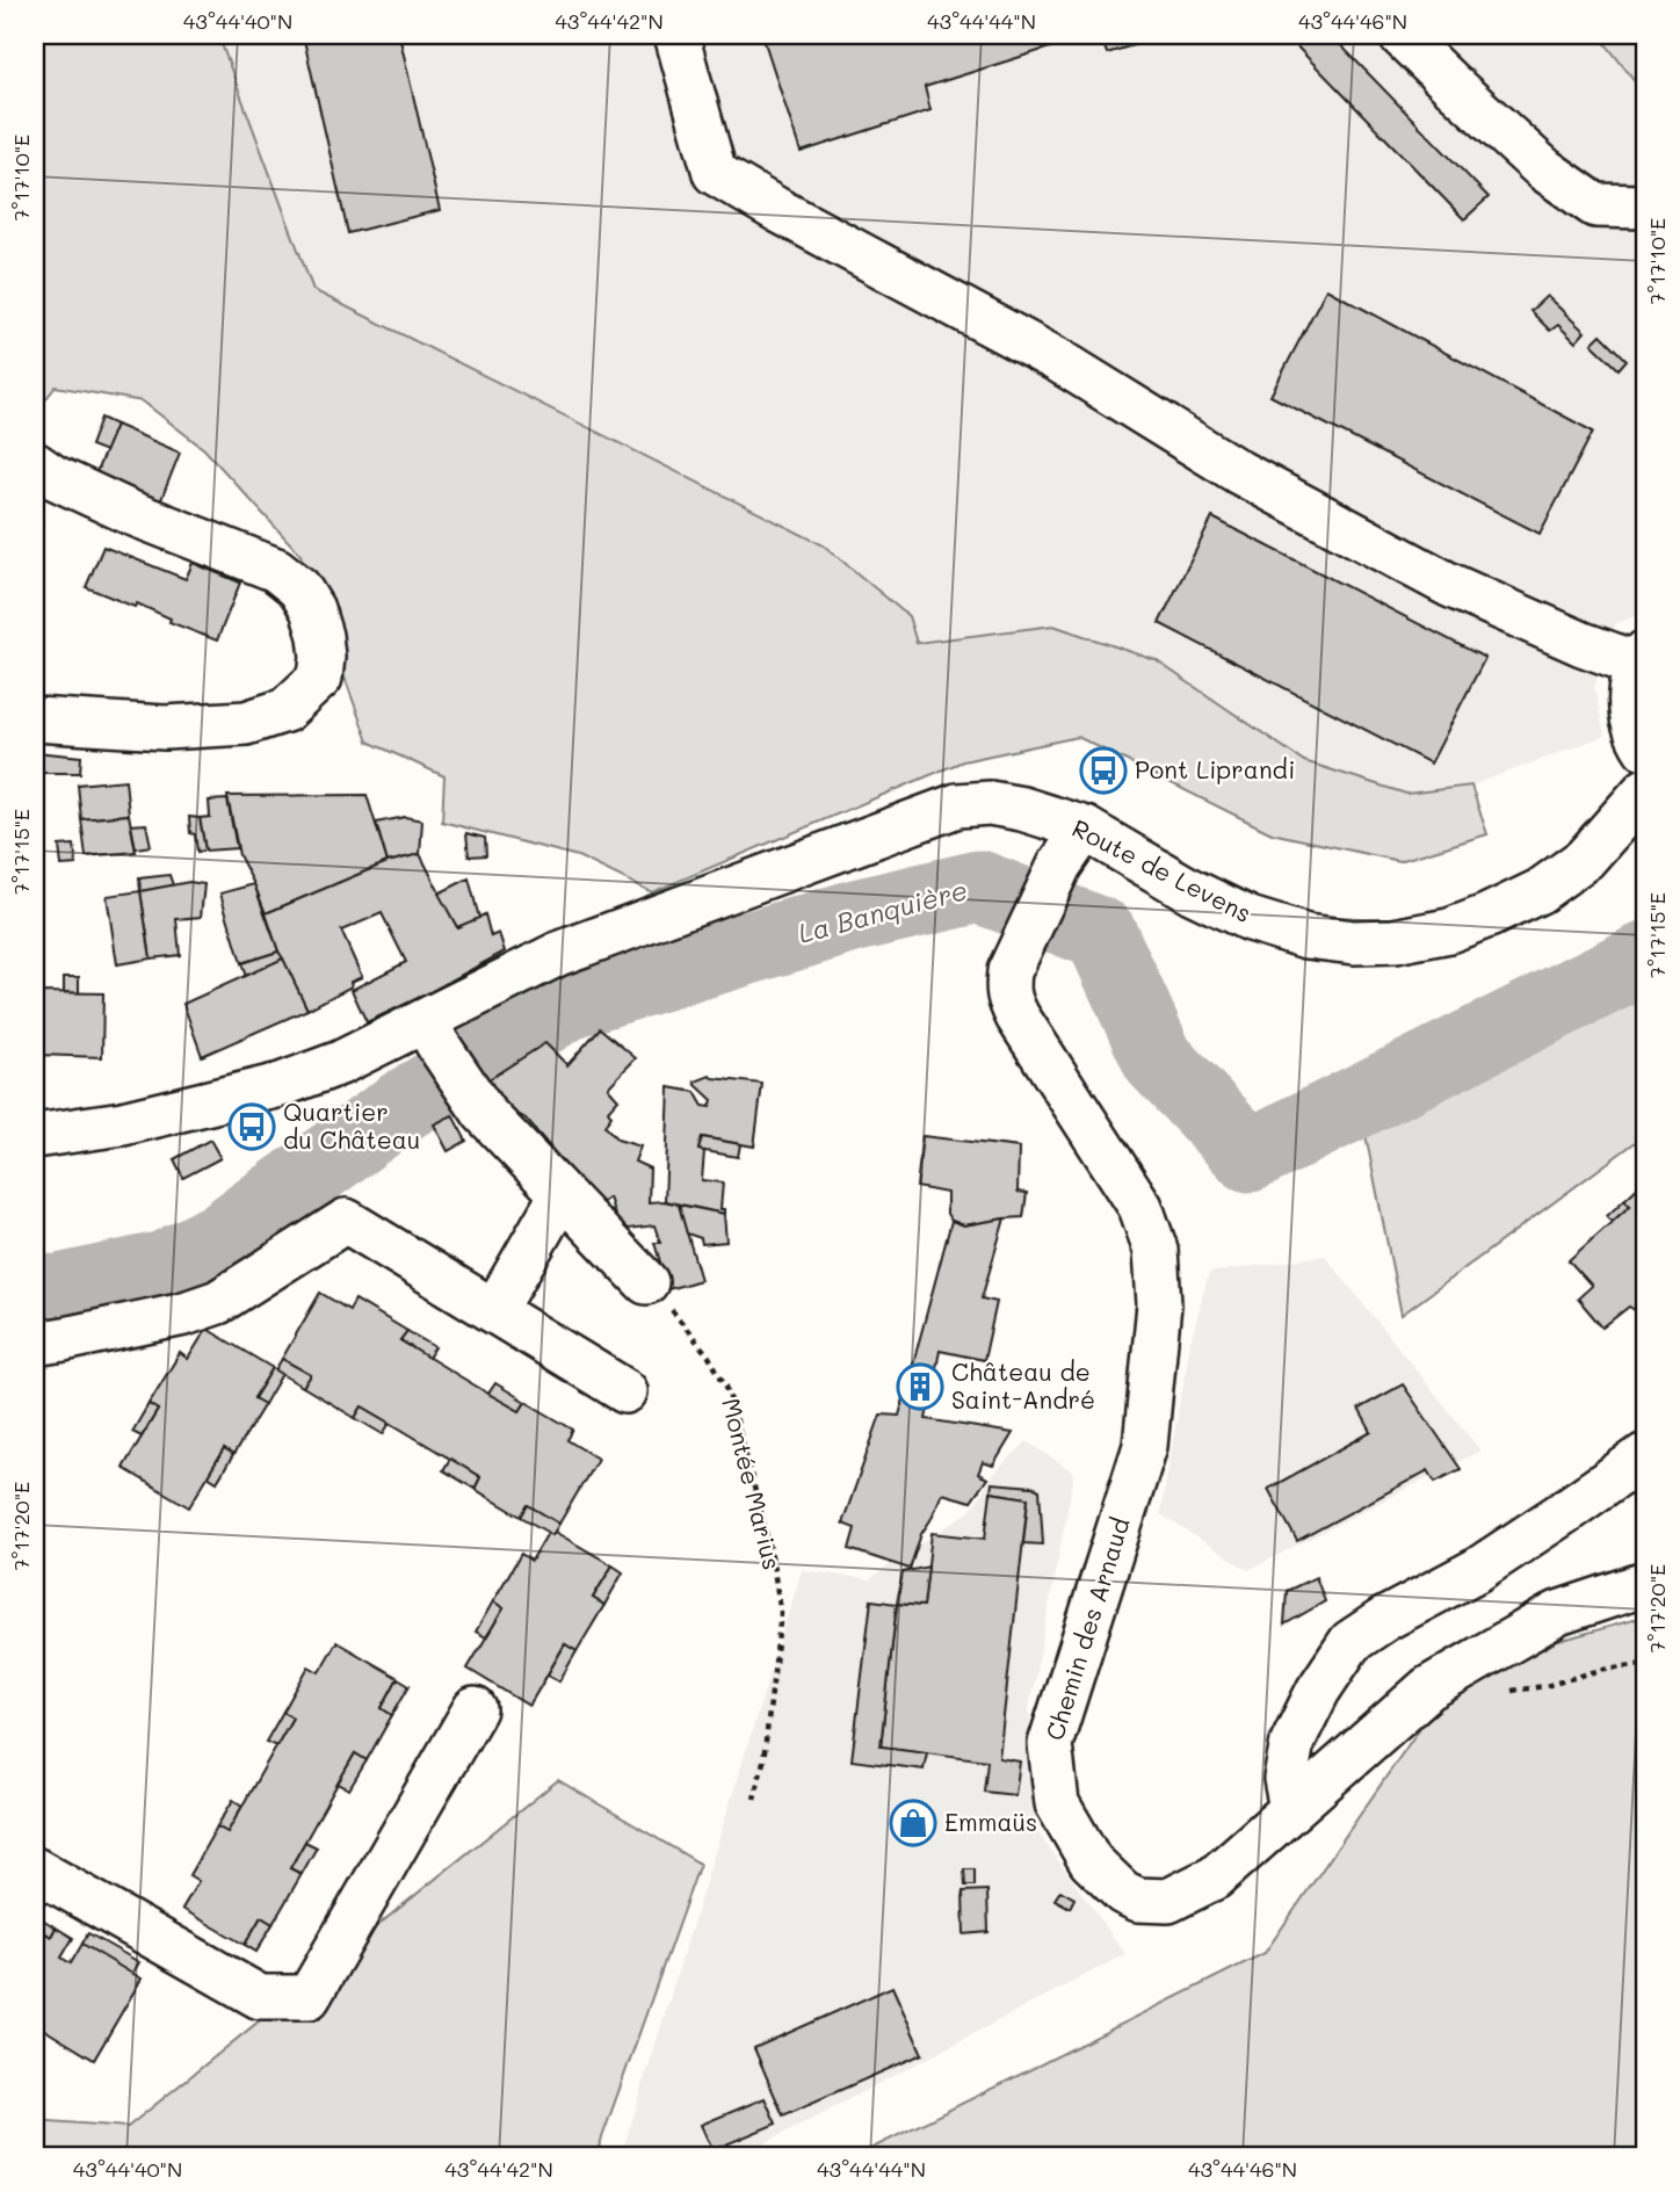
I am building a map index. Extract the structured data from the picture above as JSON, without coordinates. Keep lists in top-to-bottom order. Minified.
{"streets":{"street":["Route de Levens","Chemin des Arnaud"],"path":["Montée Marius"]},"crossings":[["Route de Levens","Chemin des Arnaud"]],"water":["La Banquière"],"places":{"bus stop":["Pont Liprandi","Quartier du Château"],"building":["Château de Saint-André"],"shop":["Emmaüs"]},"coordinates":["43°44'40\"N","43°44'42\"N","43°44'44\"N","43°44'46\"N","7°17'10\"E","7°17'15\"E","7°17'20\"E"]}
